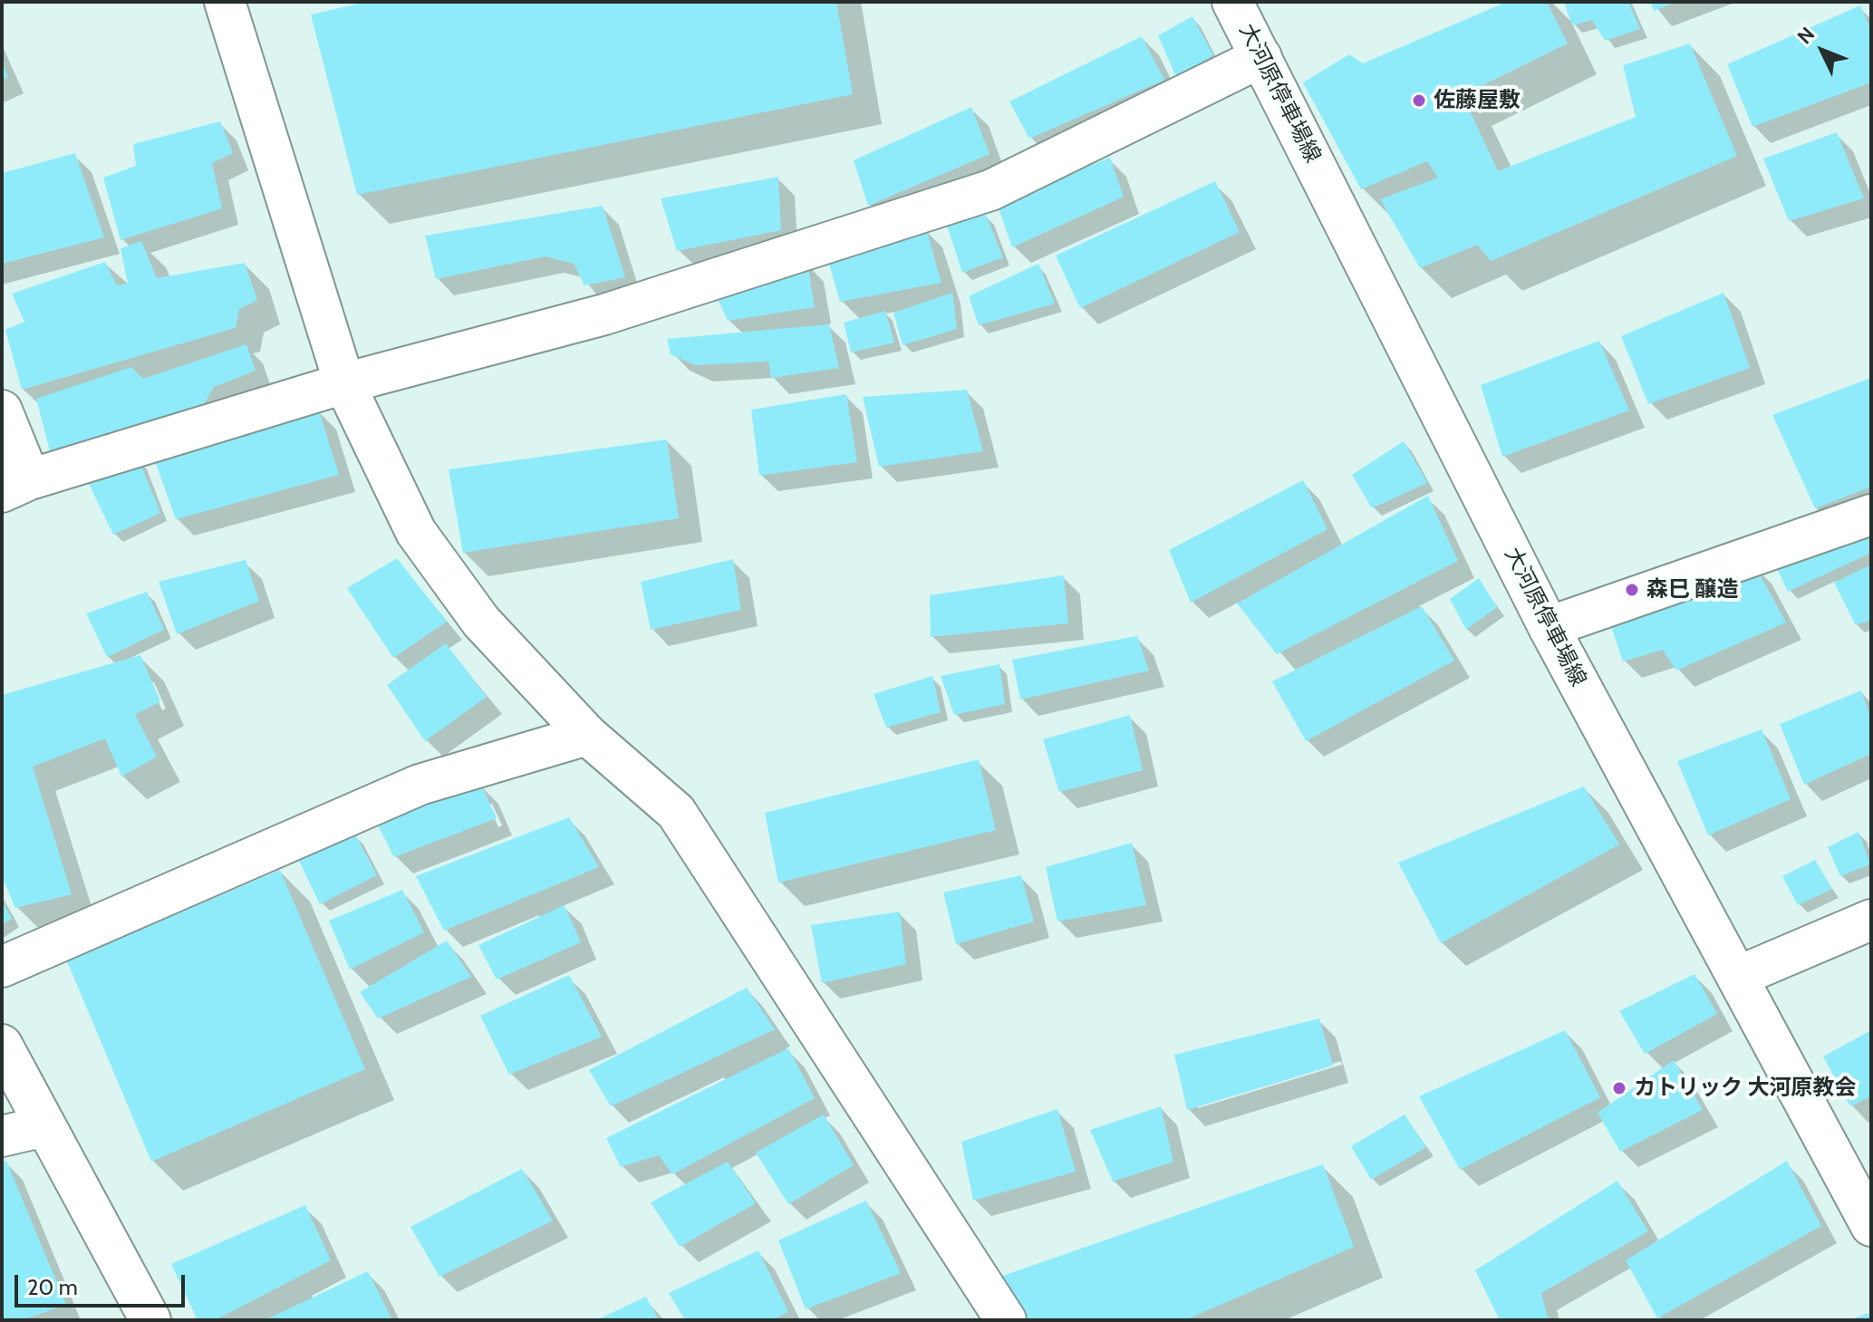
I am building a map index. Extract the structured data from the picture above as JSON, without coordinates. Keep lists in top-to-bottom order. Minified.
{"streets":{"street":["大河原停車場線"]},"places":["佐藤屋敷","森巳 醸造","カトリック 大河原教会"],"scale_bar":"20 m","north":"top left"}
